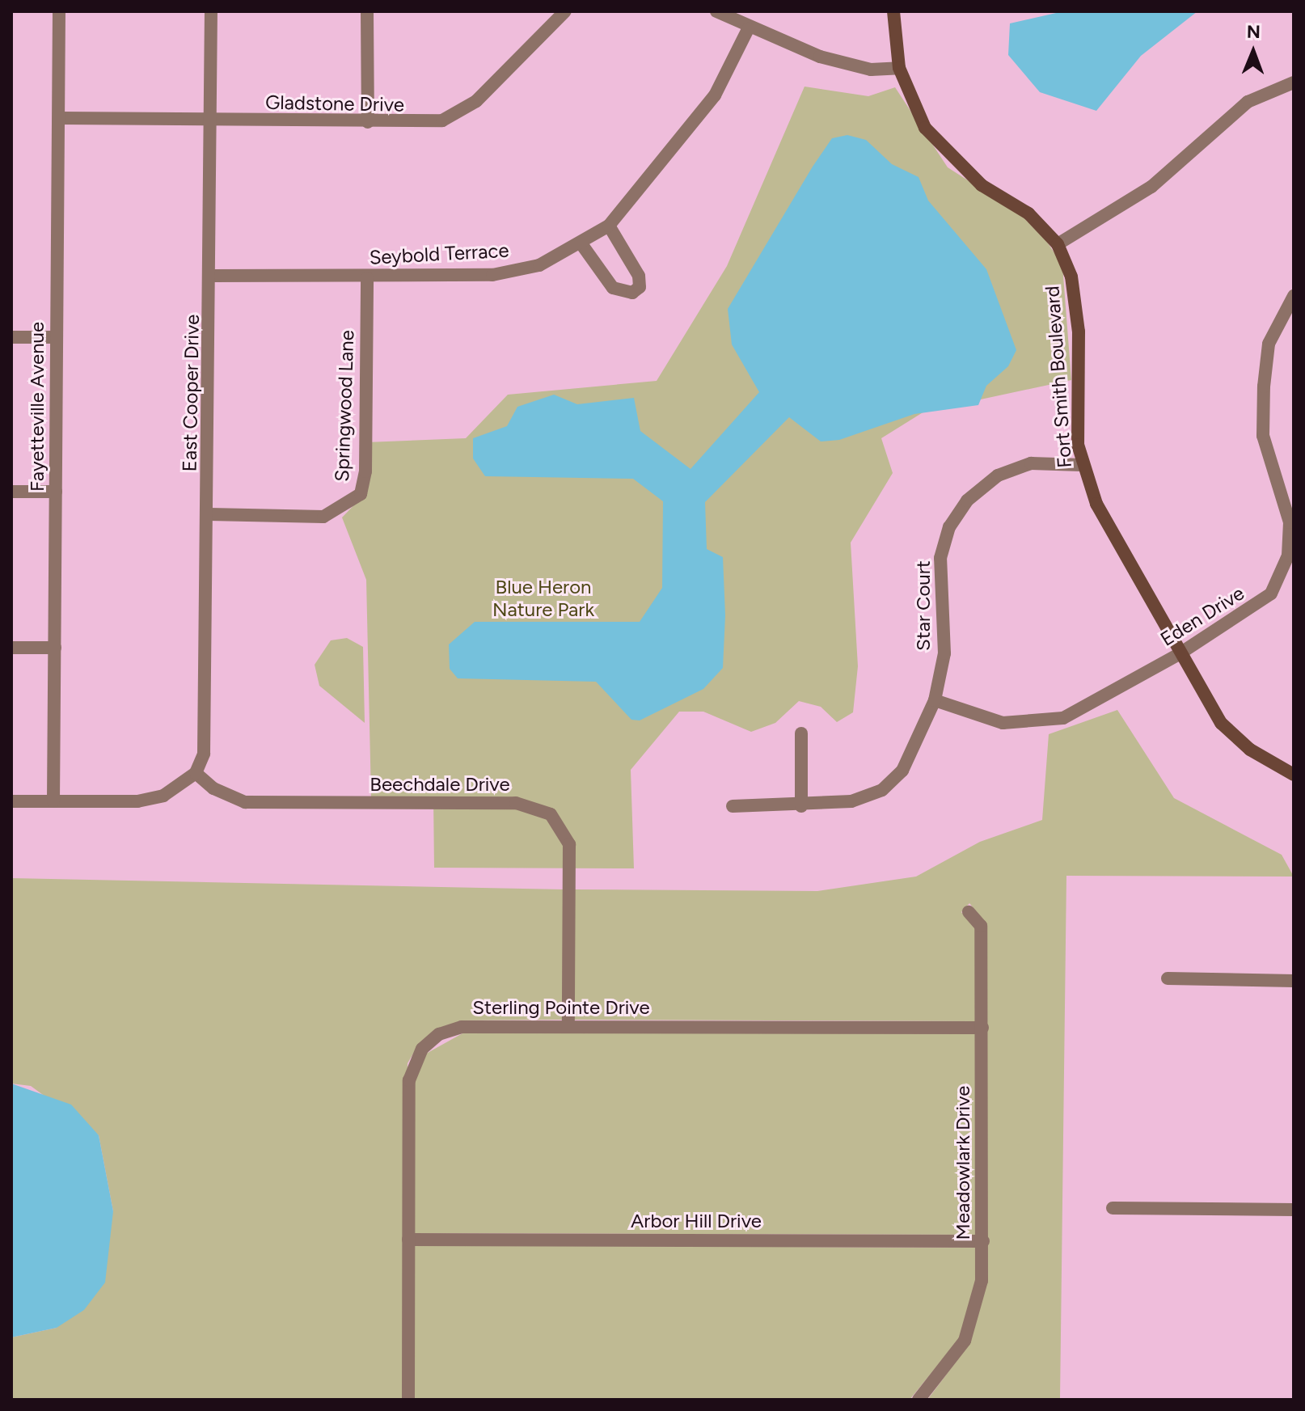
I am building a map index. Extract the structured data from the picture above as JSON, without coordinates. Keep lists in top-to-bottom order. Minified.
{"streets":{"street":["Gladstone Drive","Seybold Terrace","Fort Smith Boulevard","East Cooper Drive","Springwood Lane","Fayetteville Avenue","Star Court","Eden Drive","Beechdale Drive","Sterling Pointe Drive","Meadowlark Drive","Arbor Hill Drive"]},"crossings":[["Gladstone Drive","East Cooper Drive"],["Gladstone Drive","Fayetteville Avenue"],["Seybold Terrace","East Cooper Drive"],["Seybold Terrace","Springwood Lane"],["Fort Smith Boulevard","Star Court"],["Fort Smith Boulevard","Eden Drive"],["East Cooper Drive","Springwood Lane"],["East Cooper Drive","Beechdale Drive"],["Star Court","Eden Drive"],["Beechdale Drive","Sterling Pointe Drive"],["Sterling Pointe Drive","Meadowlark Drive"],["Sterling Pointe Drive","Arbor Hill Drive"],["Meadowlark Drive","Arbor Hill Drive"]],"parks":["Blue Heron Nature Park"],"north":"top"}
